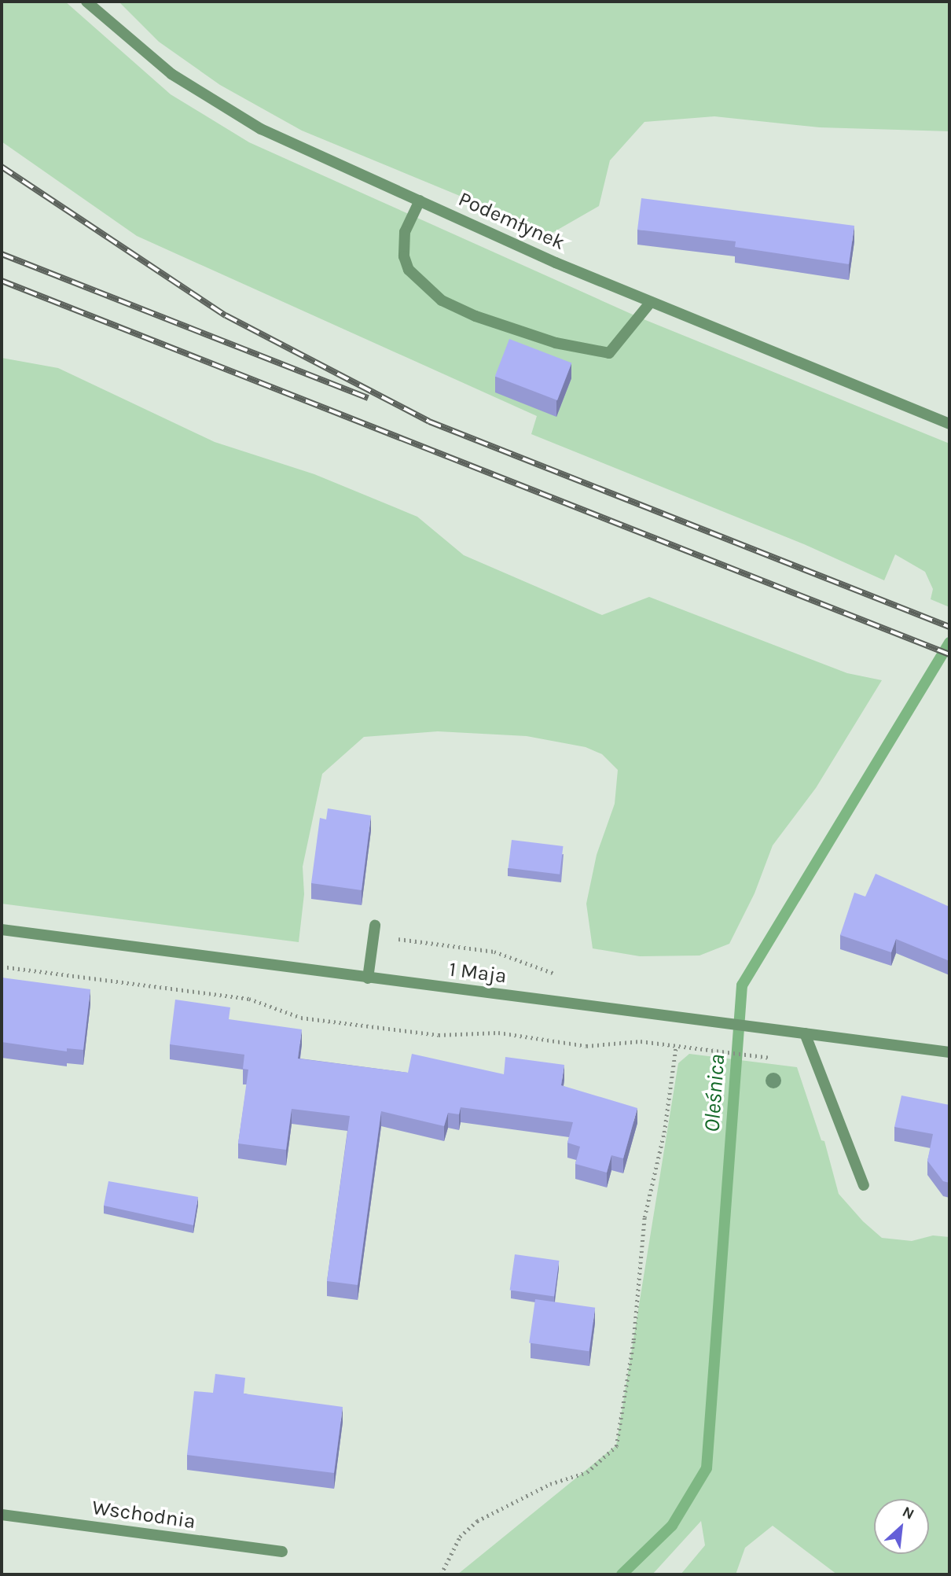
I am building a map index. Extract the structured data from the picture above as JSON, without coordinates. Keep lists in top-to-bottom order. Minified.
{"streets":{"street":["Podemłynek","1 Maja","Wschodnia"]},"water":["Oleśnica"],"north":"top right"}
